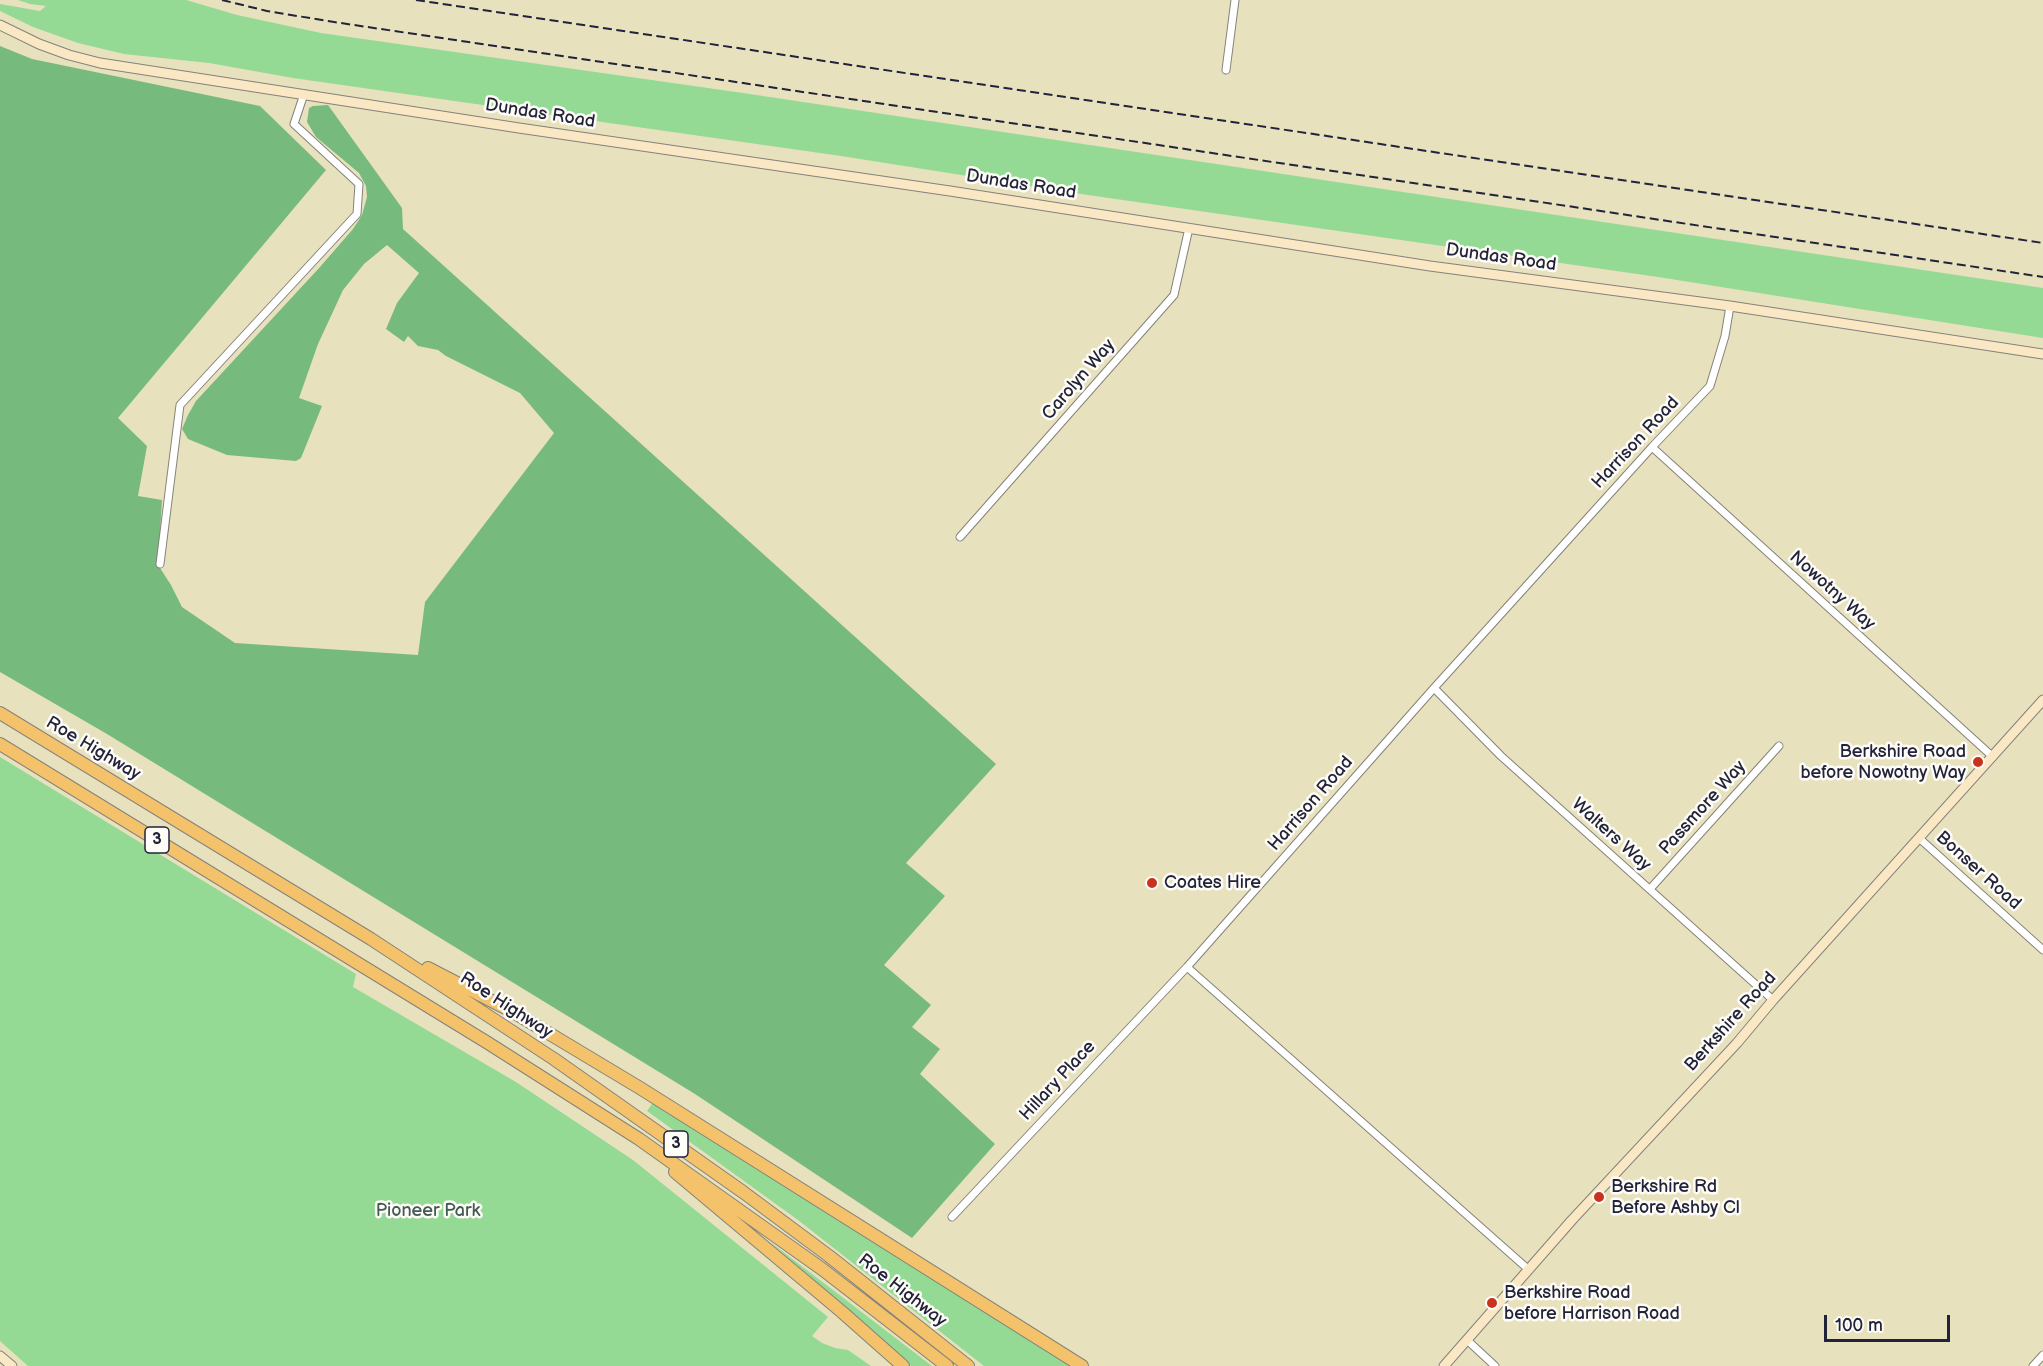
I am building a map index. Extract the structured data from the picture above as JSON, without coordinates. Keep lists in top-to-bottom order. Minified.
{"streets":{"highway":["Roe Highway","3"],"main road":["Dundas Road","Berkshire Road"],"street":["Carolyn Way","Harrison Road","Nowotny Way","Passmore Way","Walters Way","Bonser Road","Hillary Place"]},"crossings":[["Dundas Road","Carolyn Way"],["Dundas Road","Harrison Road"],["Harrison Road","Nowotny Way"],["Harrison Road","Walters Way"],["Harrison Road","Hillary Place"],["Nowotny Way","Berkshire Road"],["Passmore Way","Walters Way"],["Walters Way","Berkshire Road"],["Bonser Road","Berkshire Road"]],"parks":["Pioneer Park"],"places":["Berkshire Road before Nowotny Way","Coates Hire","Berkshire Rd Before Ashby Cl","Berkshire Road before Harrison Road"],"scale_bar":"100 m"}
